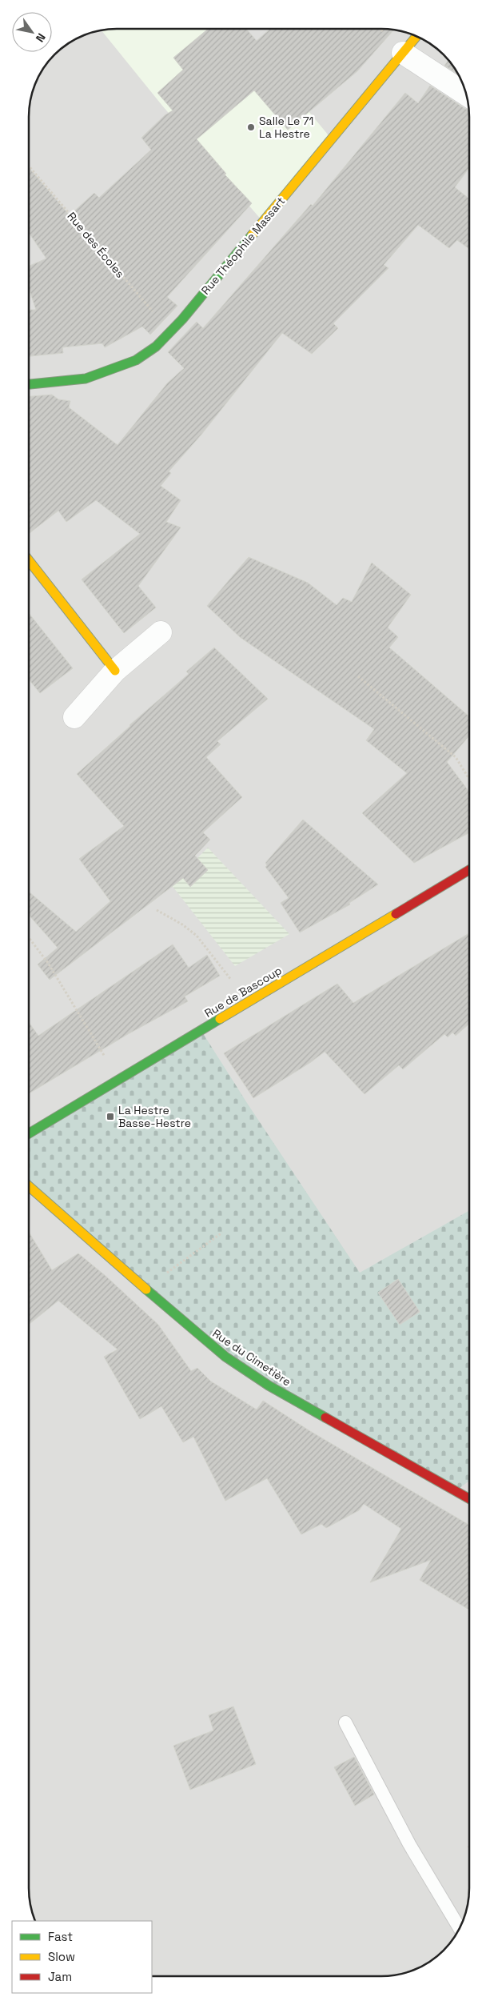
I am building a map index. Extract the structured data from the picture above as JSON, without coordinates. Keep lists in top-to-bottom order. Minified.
{"streets":{"street":["Rue Théophile Massart","Rue de Bascoup","Rue du Cimetière"],"path":["Rue des Écoles"]},"crossings":[["Rue des Écoles","Rue Théophile Massart"]],"places":{"other":["Salle Le 71 La Hestre"],"transit":["La Hestre Basse-Hestre"]},"legend":["Fast","Slow","Jam"],"north":"bottom right"}
